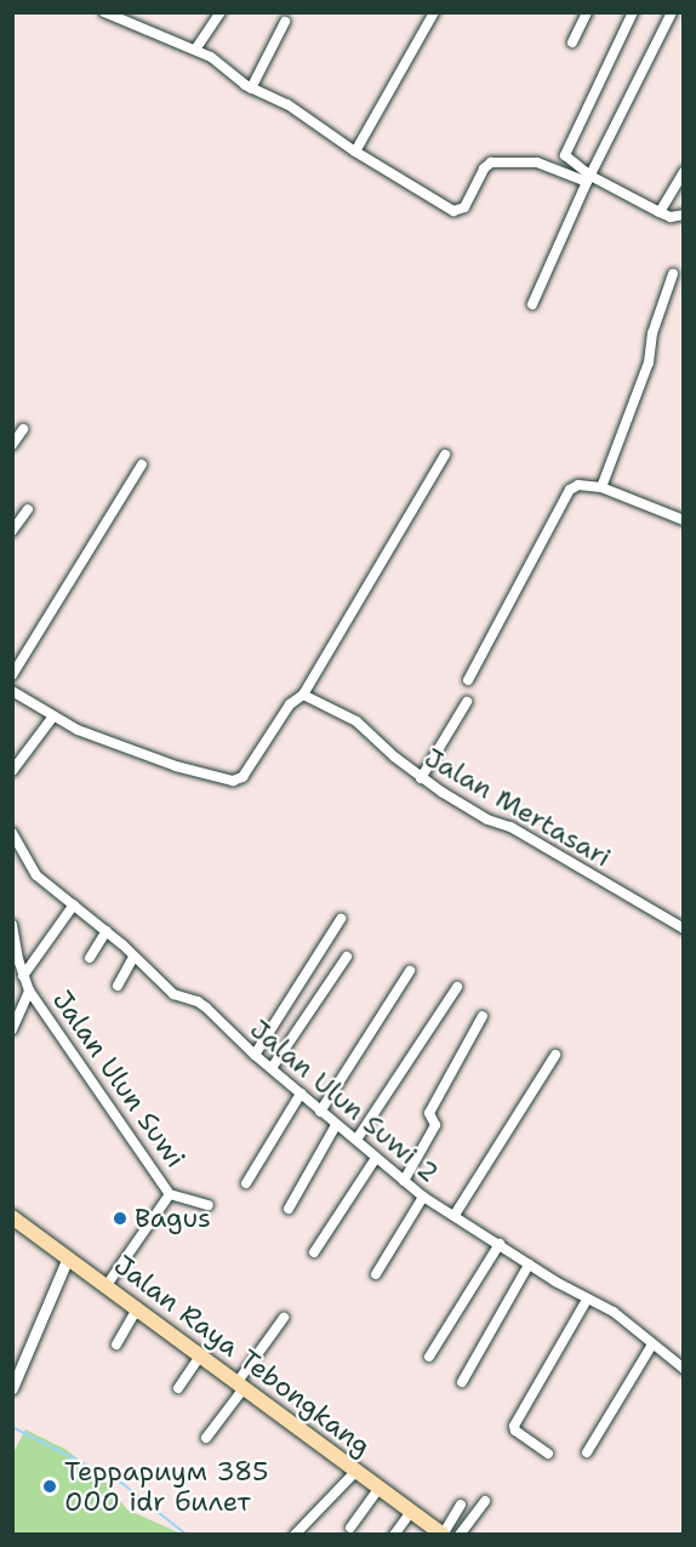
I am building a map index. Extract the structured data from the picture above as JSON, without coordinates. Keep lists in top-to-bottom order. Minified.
{"streets":{"main road":["Jalan Raya Tebongkang"],"street":["Jalan Mertasari","Jalan Ulun Suwi","Jalan Ulun Suwi 2"]},"crossings":[["Jalan Ulun Suwi","Jalan Raya Tebongkang"]],"places":["Bagus","Террариум 385 000 idr билет"]}
